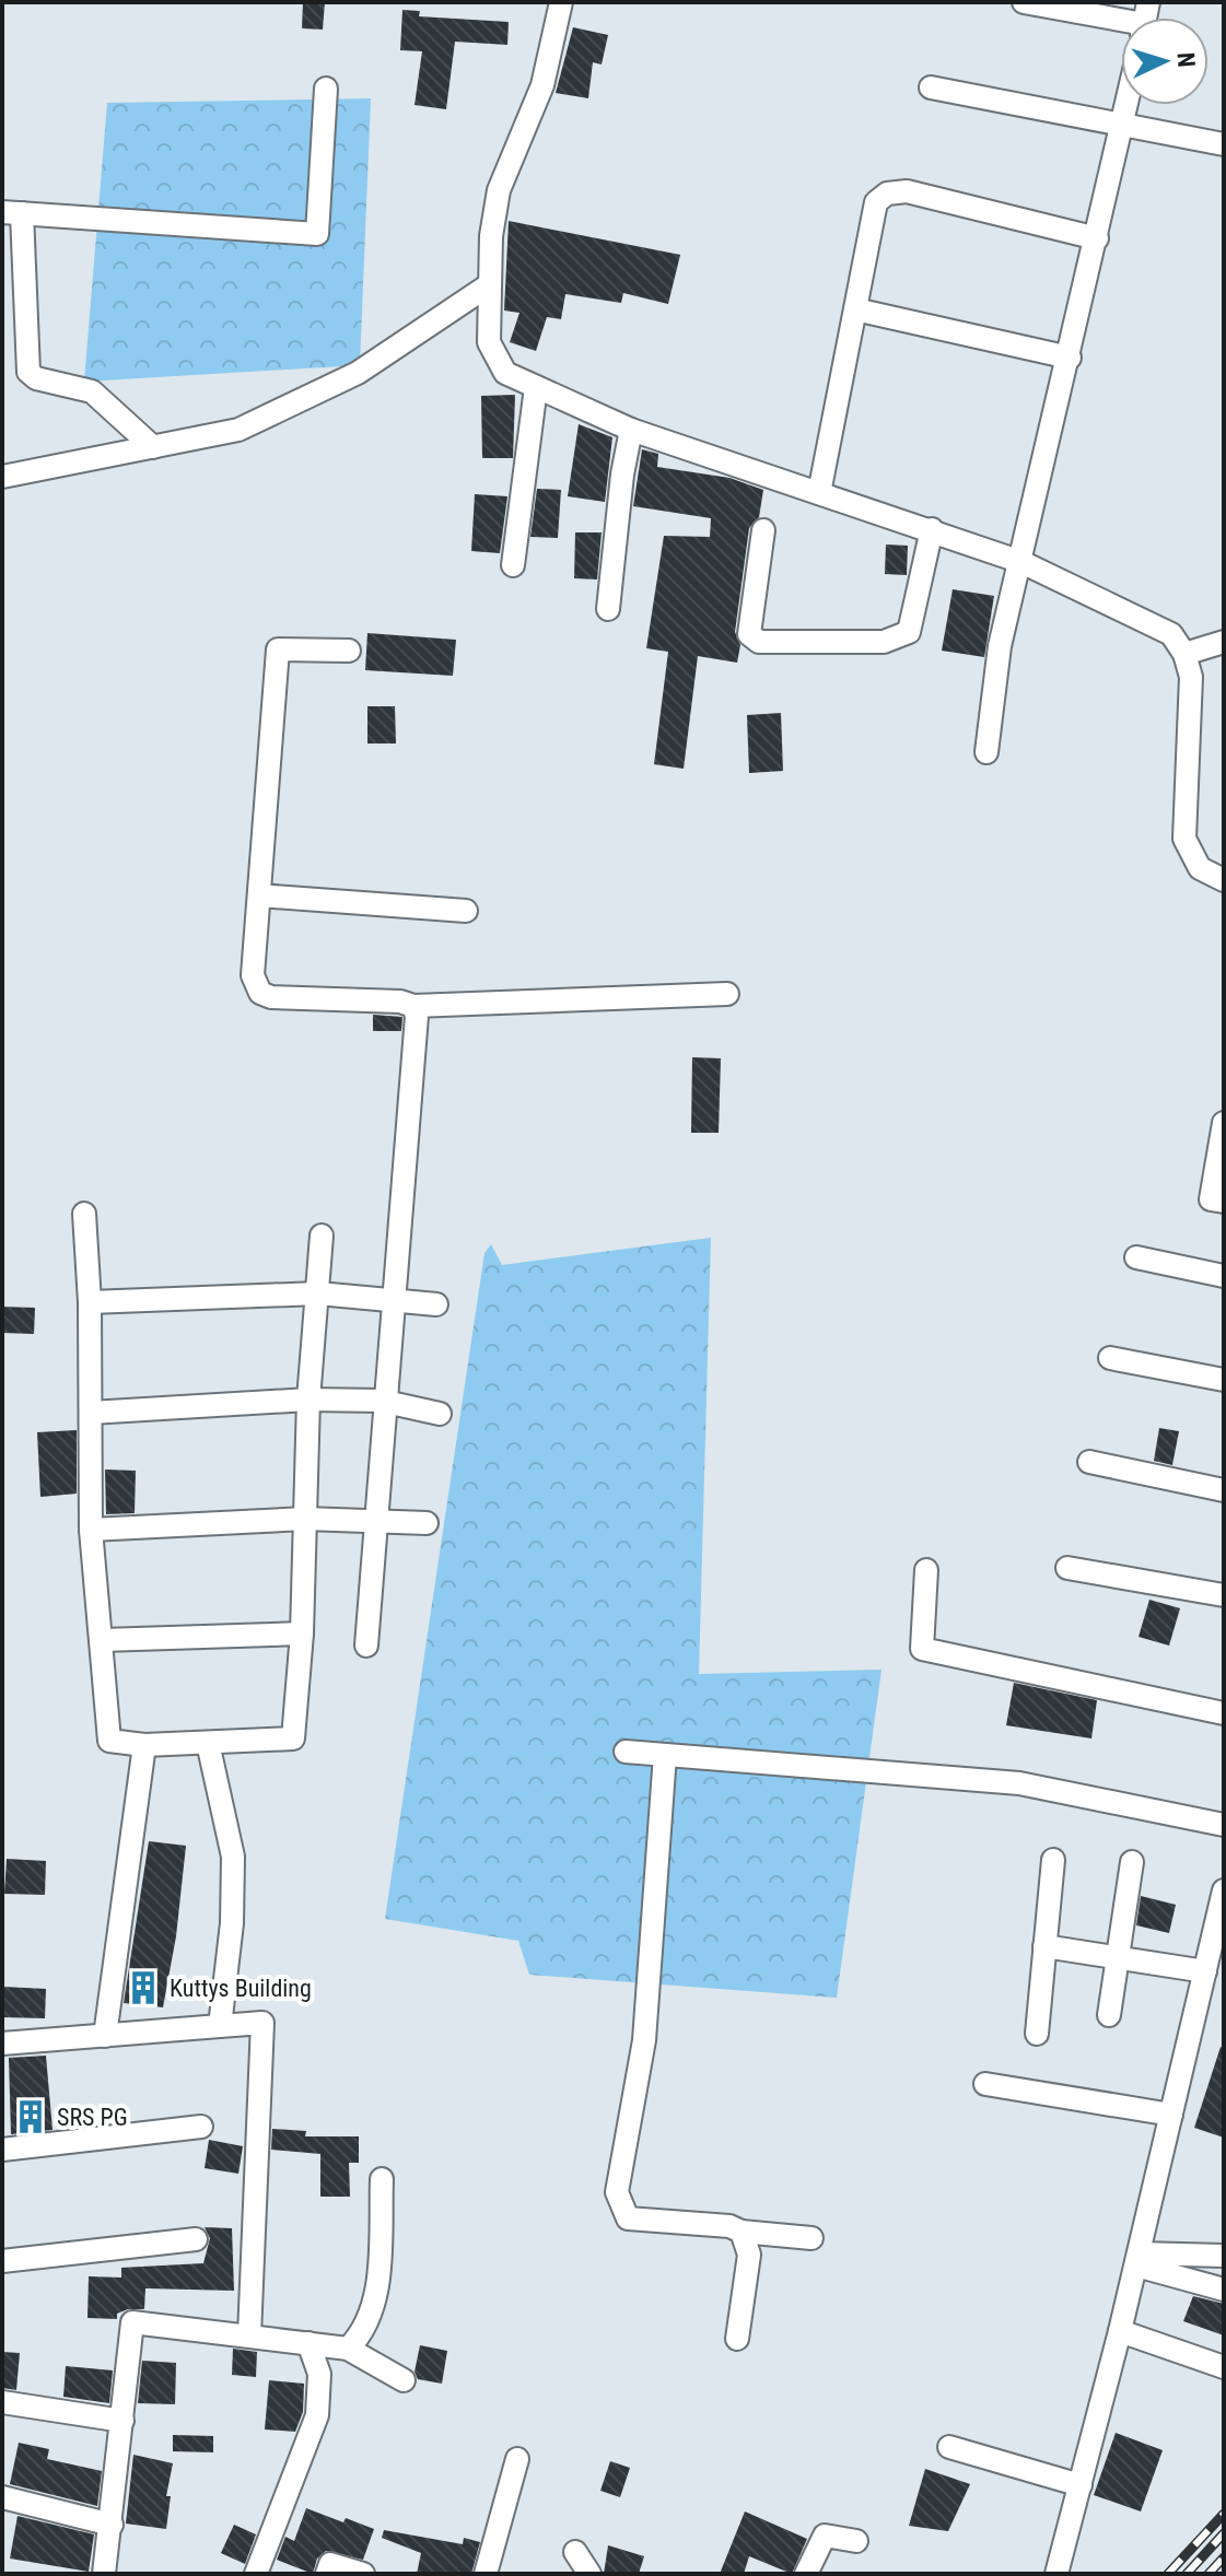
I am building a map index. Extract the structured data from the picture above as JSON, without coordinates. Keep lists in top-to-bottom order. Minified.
{"places":{"building":["Kuttys Building","SRS PG"]},"north":"right"}
